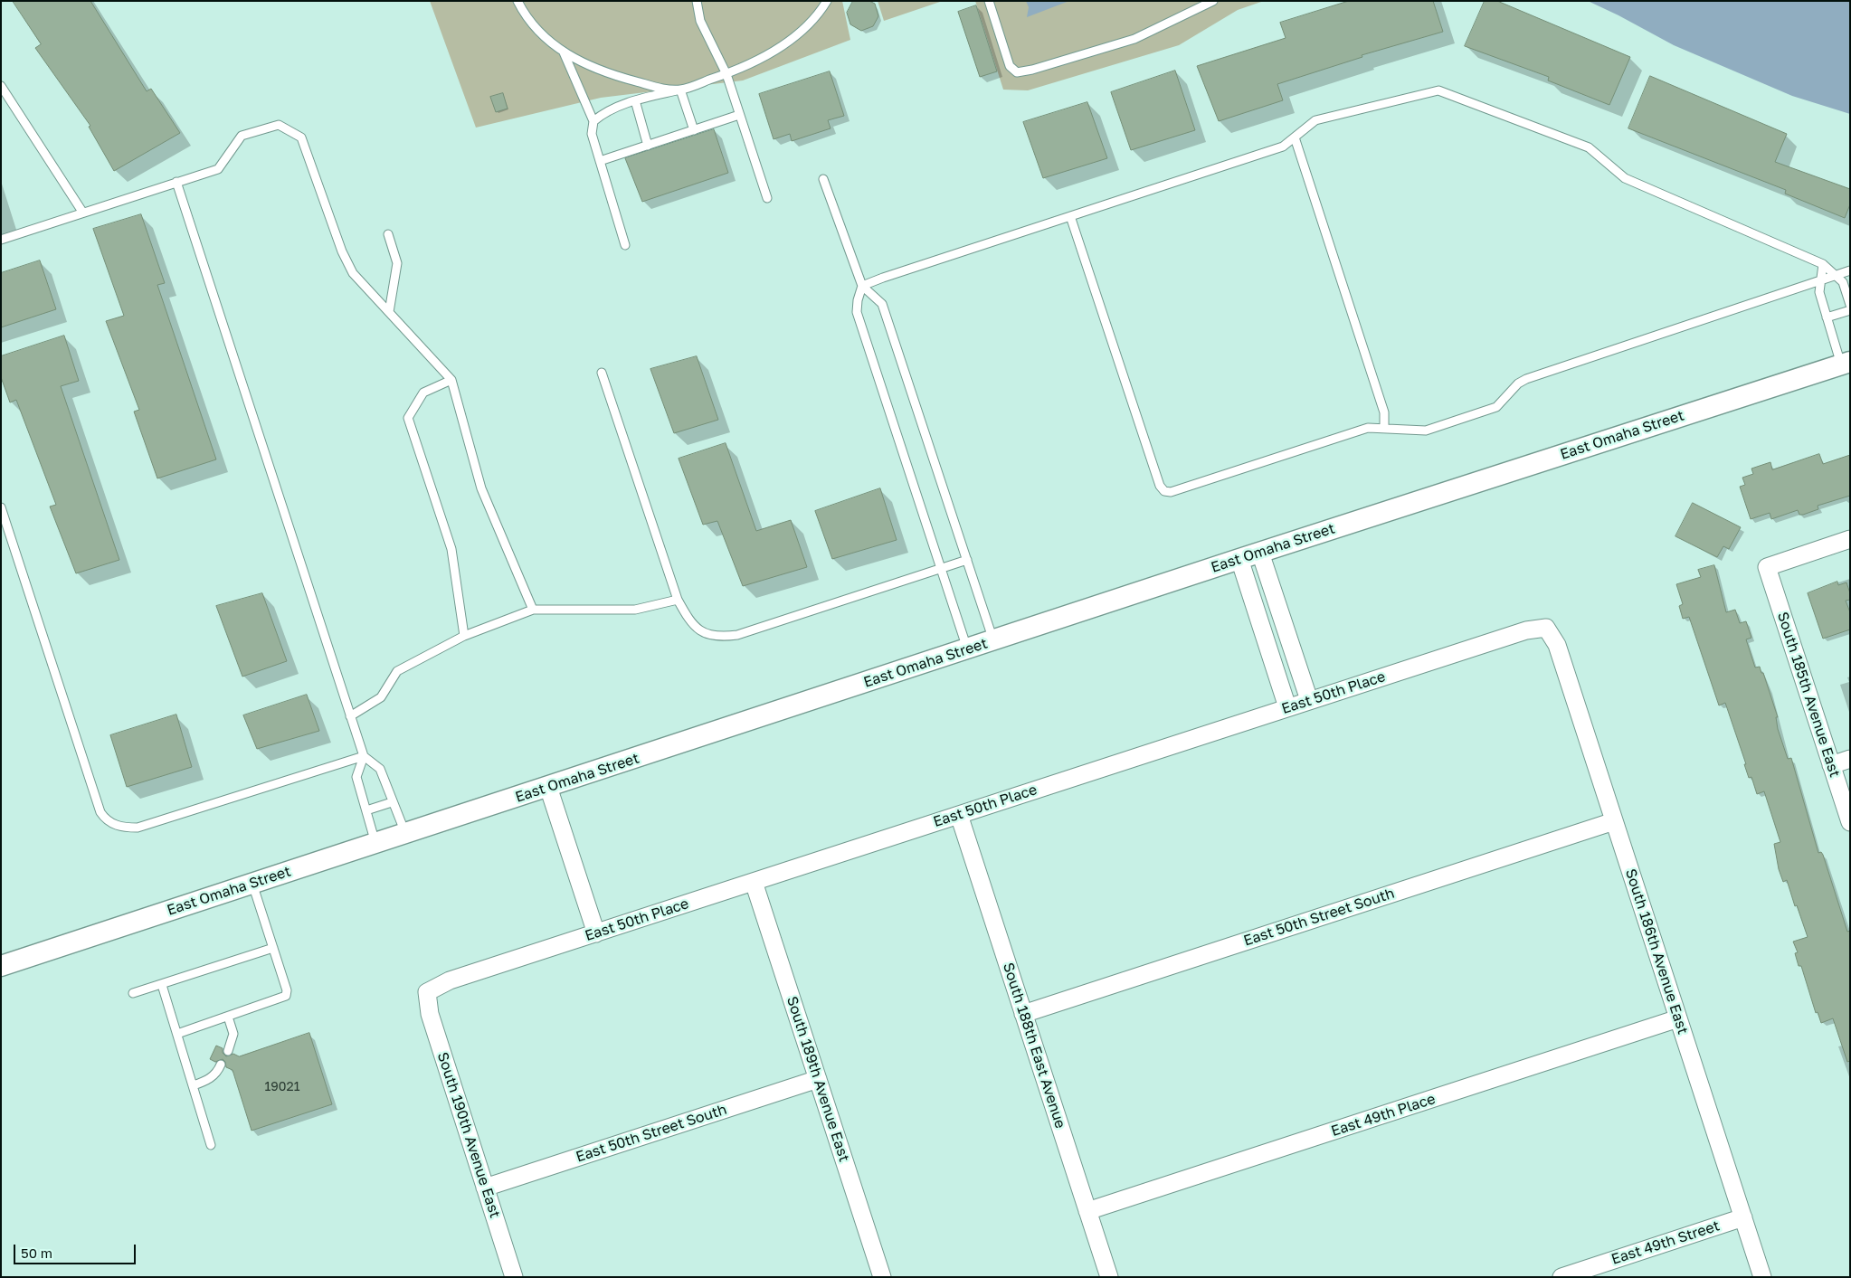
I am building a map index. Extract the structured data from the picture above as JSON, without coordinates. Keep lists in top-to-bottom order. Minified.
{"streets":{"street":["East Omaha Street","East 50th Place","South 185th Avenue East","East 50th Street South","South 186th Avenue East","South 188th East Avenue","South 189th Avenue East","East 49th Place","South 190th Avenue East","East 49th Street"]},"crossings":[["East 50th Place","South 186th Avenue East"],["East 50th Place","South 188th East Avenue"],["East 50th Place","South 189th Avenue East"],["East 50th Place","South 190th Avenue East"],["East 50th Street South","South 186th Avenue East"],["East 50th Street South","South 188th East Avenue"],["East 50th Street South","South 189th Avenue East"],["East 50th Street South","South 190th Avenue East"],["South 186th Avenue East","East 49th Place"],["South 186th Avenue East","East 49th Street"],["South 188th East Avenue","East 49th Place"]],"house_numbers":["19021"],"scale_bar":"50 m"}
